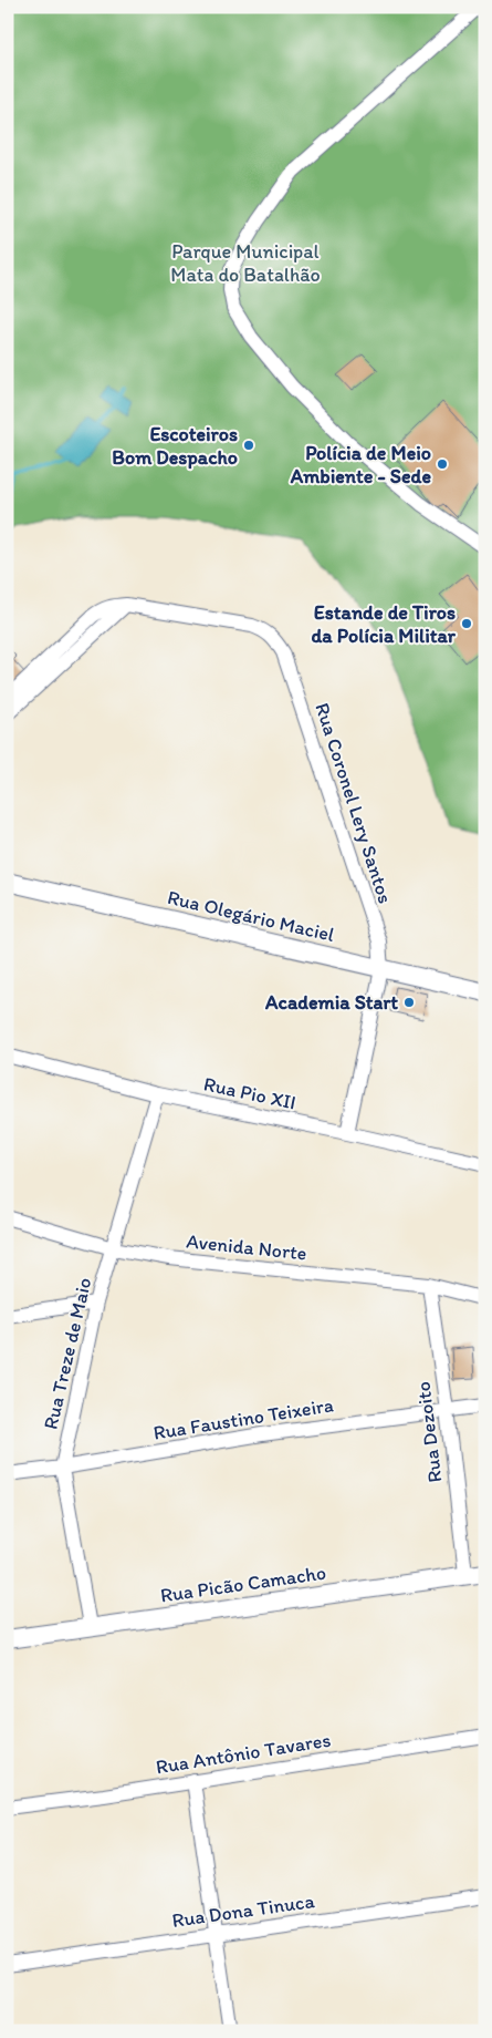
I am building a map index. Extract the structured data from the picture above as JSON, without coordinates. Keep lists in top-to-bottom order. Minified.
{"streets":{"street":["Rua Coronel Lery Santos","Rua Olegário Maciel","Rua Pio XII","Avenida Norte","Rua Treze de Maio","Rua Faustino Teixeira","Rua Dezoito","Rua Picão Camacho","Rua Antônio Tavares","Rua Dona Tinuca"]},"crossings":[["Rua Coronel Lery Santos","Rua Olegário Maciel"],["Rua Coronel Lery Santos","Rua Pio XII"],["Rua Pio XII","Rua Treze de Maio"],["Avenida Norte","Rua Treze de Maio"],["Avenida Norte","Rua Dezoito"],["Rua Treze de Maio","Rua Faustino Teixeira"],["Rua Treze de Maio","Rua Picão Camacho"],["Rua Faustino Teixeira","Rua Dezoito"],["Rua Dezoito","Rua Picão Camacho"]],"parks":["Parque Municipal Mata do Batalhão"],"places":["Escoteiros Bom Despacho","Polícia de Meio Ambiente - Sede","Estande de Tiros da Polícia Militar","Academia Start"]}
